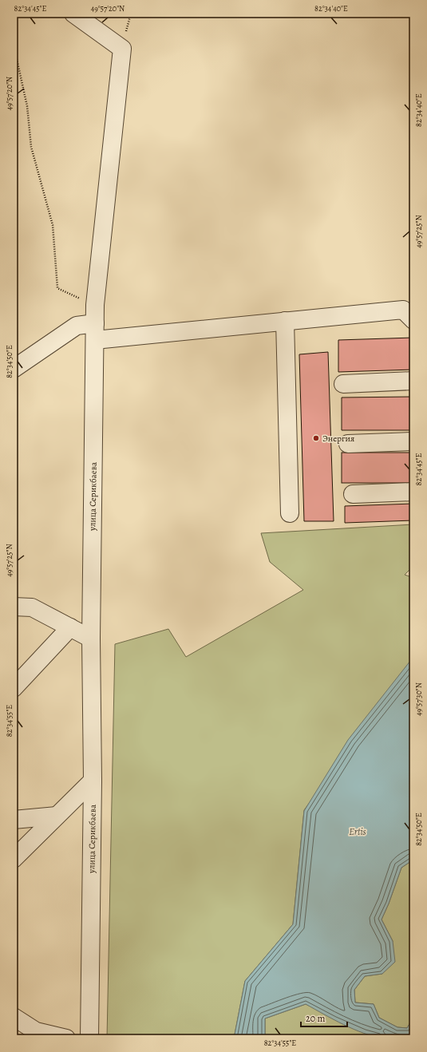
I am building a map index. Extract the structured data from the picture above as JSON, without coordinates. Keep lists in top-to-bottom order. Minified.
{"streets":{"street":["улица Серикбаева"]},"water":["Ertis"],"places":["Энергия"],"scale_bar":"20 m","coordinates":["82°34'45\"E","49°57'20\"N","82°34'40\"E","49°57'25\"N","82°34'50\"E","49°57'30\"N","82°34'55\"E"]}
